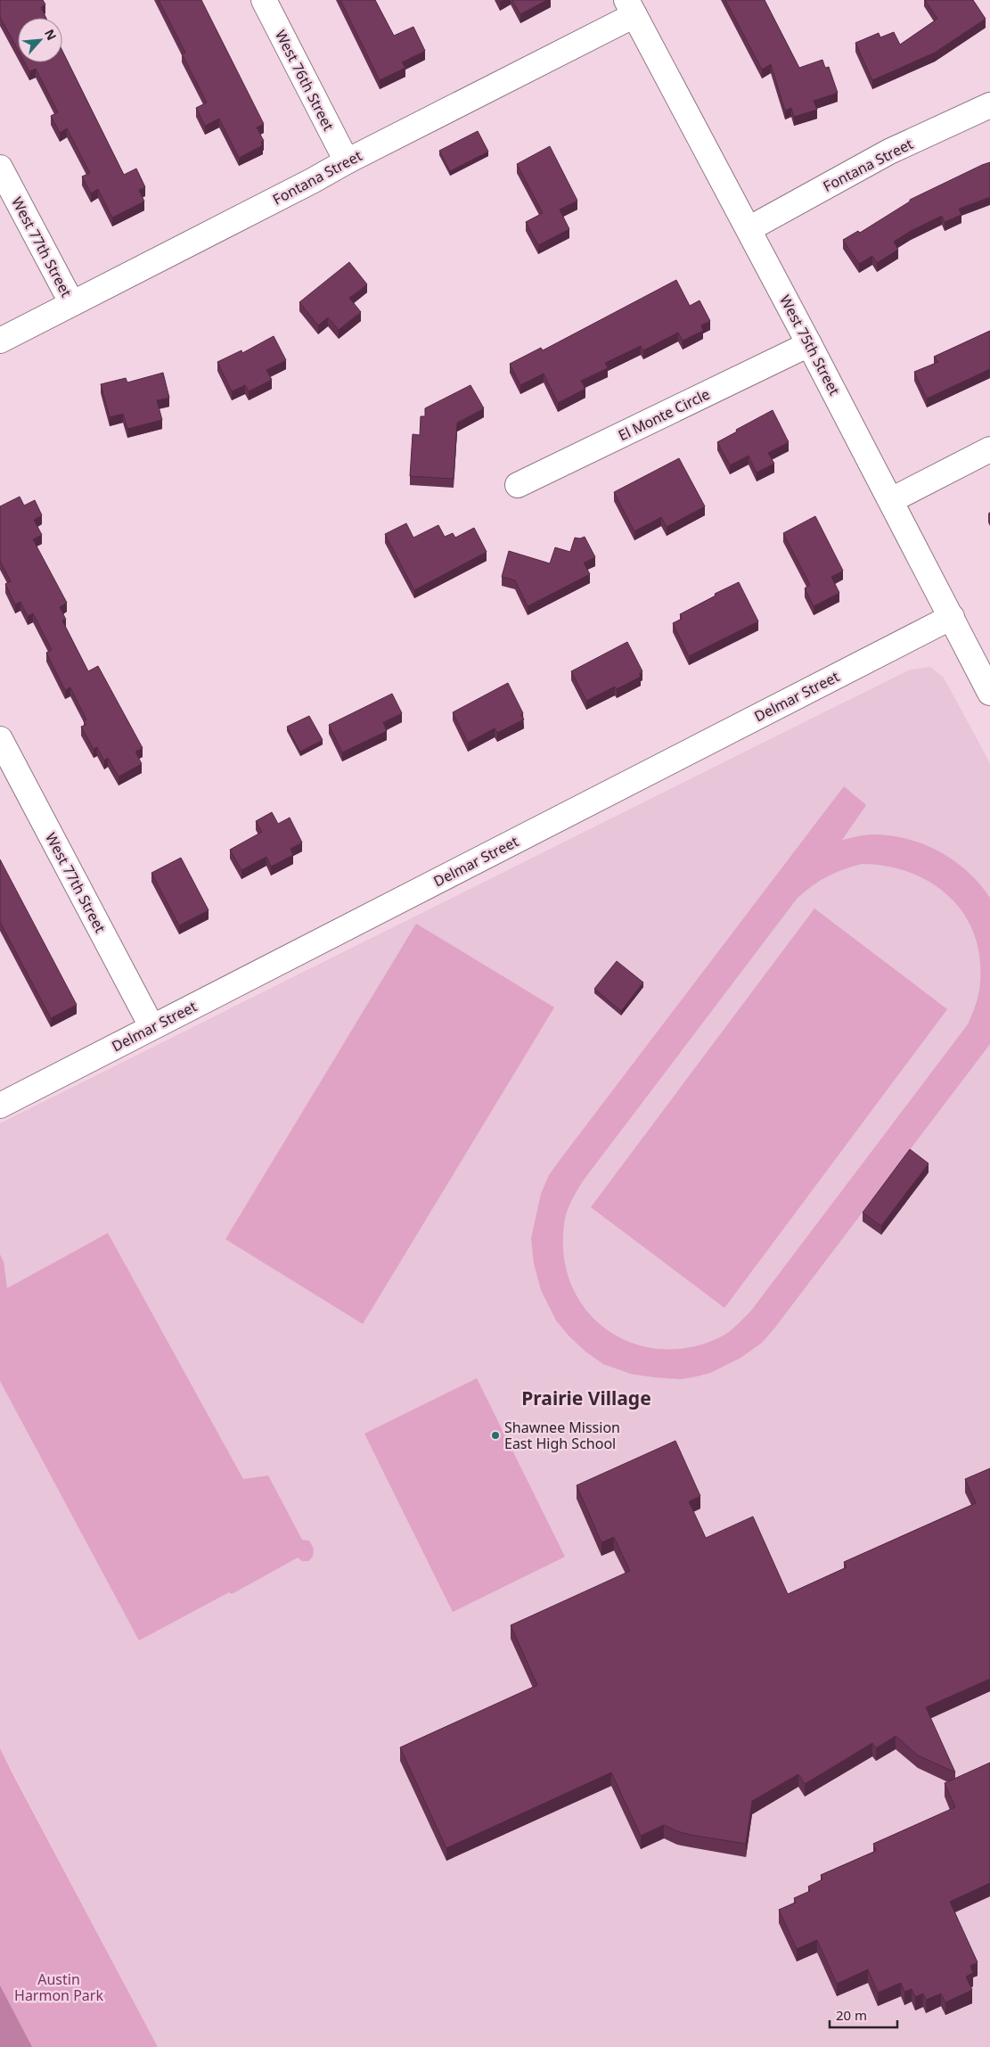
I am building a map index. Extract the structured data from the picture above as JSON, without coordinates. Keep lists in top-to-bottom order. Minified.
{"streets":{"street":["West 76th Street","Fontana Street","West 77th Street","West 75th Street","El Monte Circle","Delmar Street"]},"crossings":[["West 76th Street","Fontana Street"],["Fontana Street","West 77th Street"],["Fontana Street","West 75th Street"],["West 77th Street","Delmar Street"],["West 75th Street","El Monte Circle"],["West 75th Street","Delmar Street"]],"districts":["Prairie Village"],"parks":["Austin Harmon Park"],"places":["Shawnee Mission East High School"],"scale_bar":"20 m","north":"top right"}
